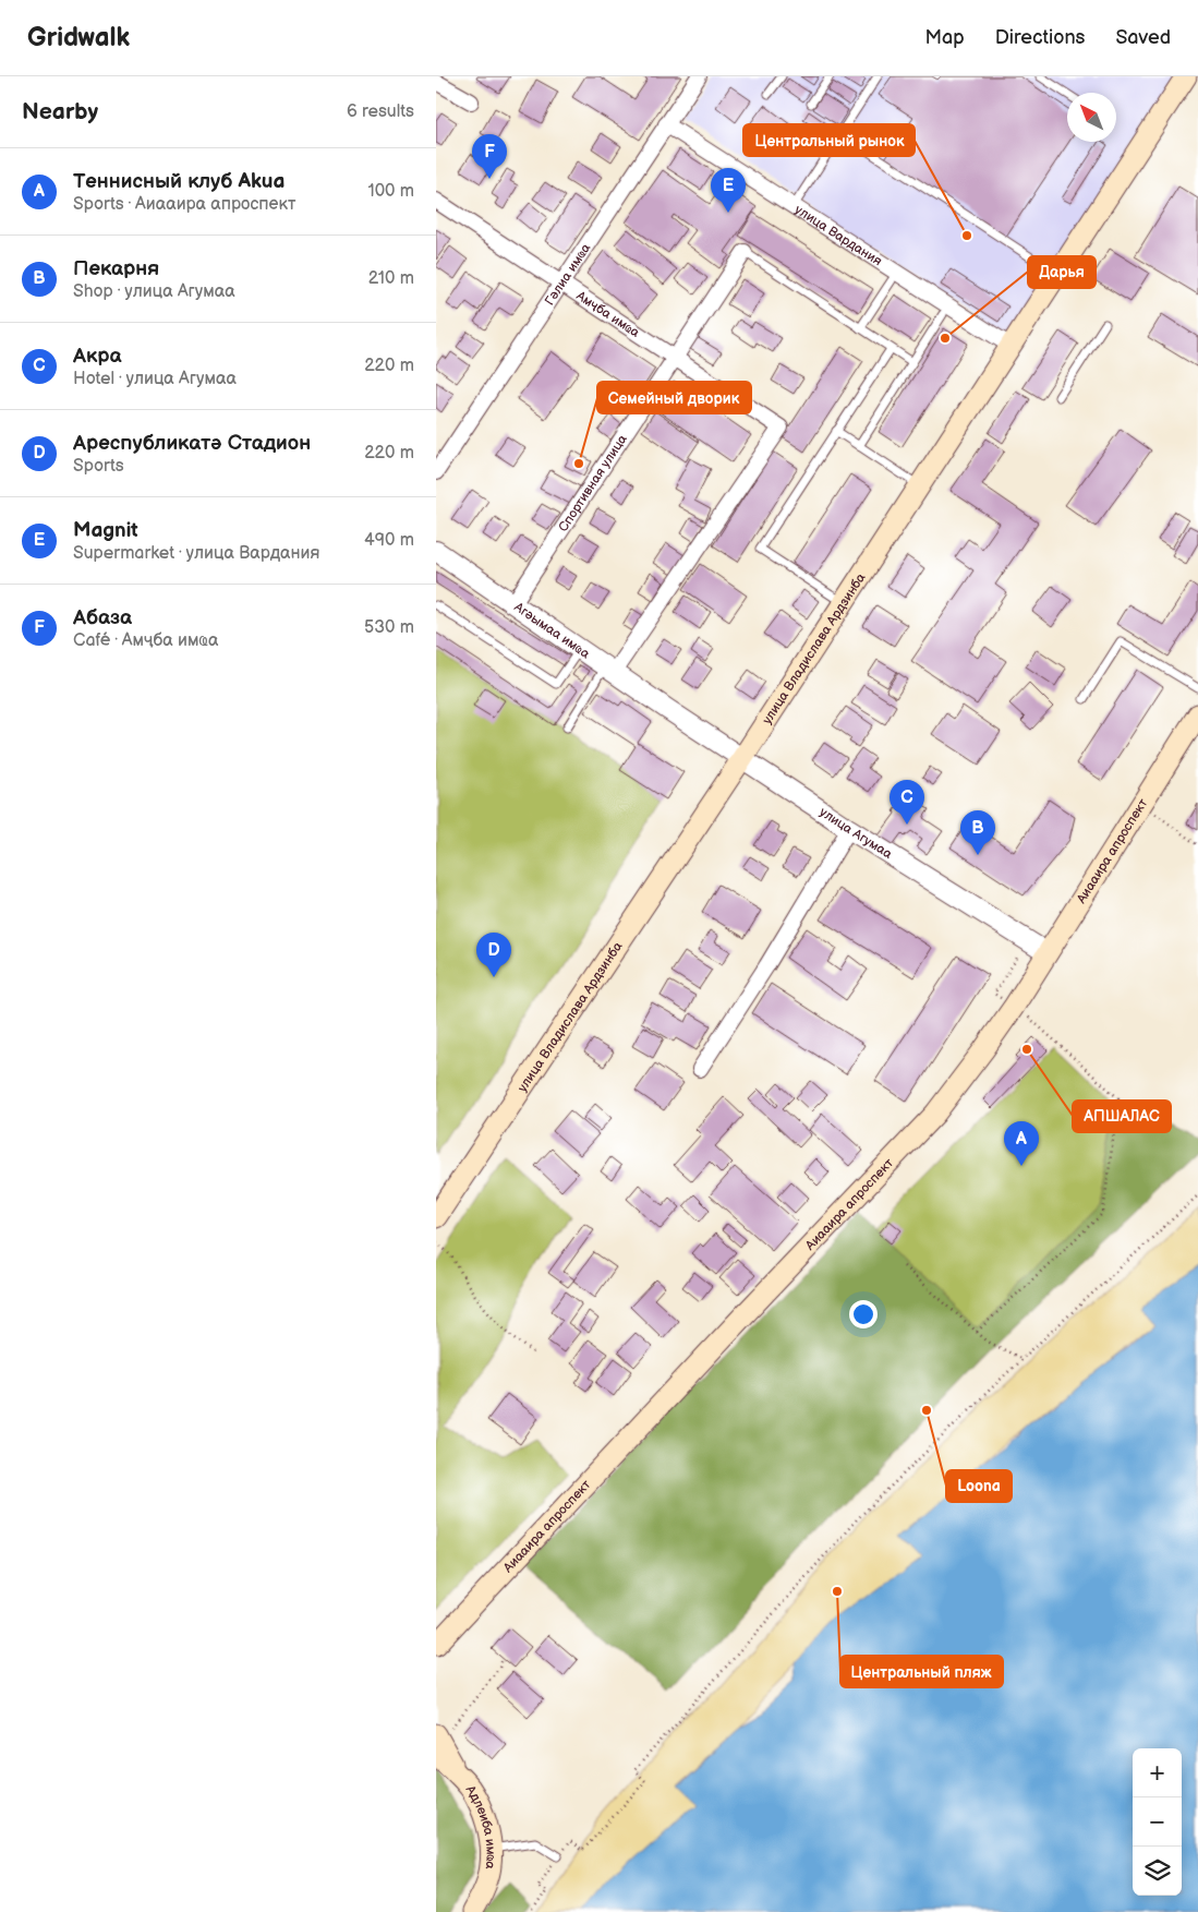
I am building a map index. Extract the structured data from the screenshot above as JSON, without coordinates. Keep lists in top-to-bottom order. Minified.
{"streets":{"main road":["улица Владислава Ардзинба","Аиааира апроспект","Адлеиба имҩа"],"street":["улица Вардания","Гәлиа имҩа","Амҷба имҩа","Спортивная улица","Агәымаа имҩа","улица Агумаа"]},"crossings":[["улица Вардания","Гәлиа имҩа"],["улица Вардания","улица Владислава Ардзинба"],["Гәлиа имҩа","Амҷба имҩа"],["Амҷба имҩа","Спортивная улица"],["Амҷба имҩа","Агәымаа имҩа"],["Спортивная улица","Агәымаа имҩа"],["Агәымаа имҩа","улица Агумаа"],["улица Владислава Ардзинба","улица Агумаа"],["улица Агумаа","Аиааира апроспект"]],"places":["Центральный рынок","Дарья","Семейный дворик","АПШАЛАС","Loona","Центральный пляж"],"north":"top left","page":{"header":"Gridwalk","nav":["Map","Directions","Saved"],"heading":["Nearby","6 results"],"pins":["F","E","C","B","D","A"],"list":[{"mark":"A","name":"Теннисный клуб Akua","note":"Sports · Аиааира апроспект","value":"100 m"},{"mark":"B","name":"Пекарня","note":"Shop · улица Агумаа","value":"210 m"},{"mark":"C","name":"Акра","note":"Hotel · улица Агумаа","value":"220 m"},{"mark":"D","name":"Ареспубликатә Стадион","note":"Sports","value":"220 m"},{"mark":"E","name":"Magnit","note":"Supermarket · улица Вардания","value":"490 m"},{"mark":"F","name":"Абаза","note":"Café · Амҷба имҩа","value":"530 m"}],"map_buttons":["+","−"]}}
